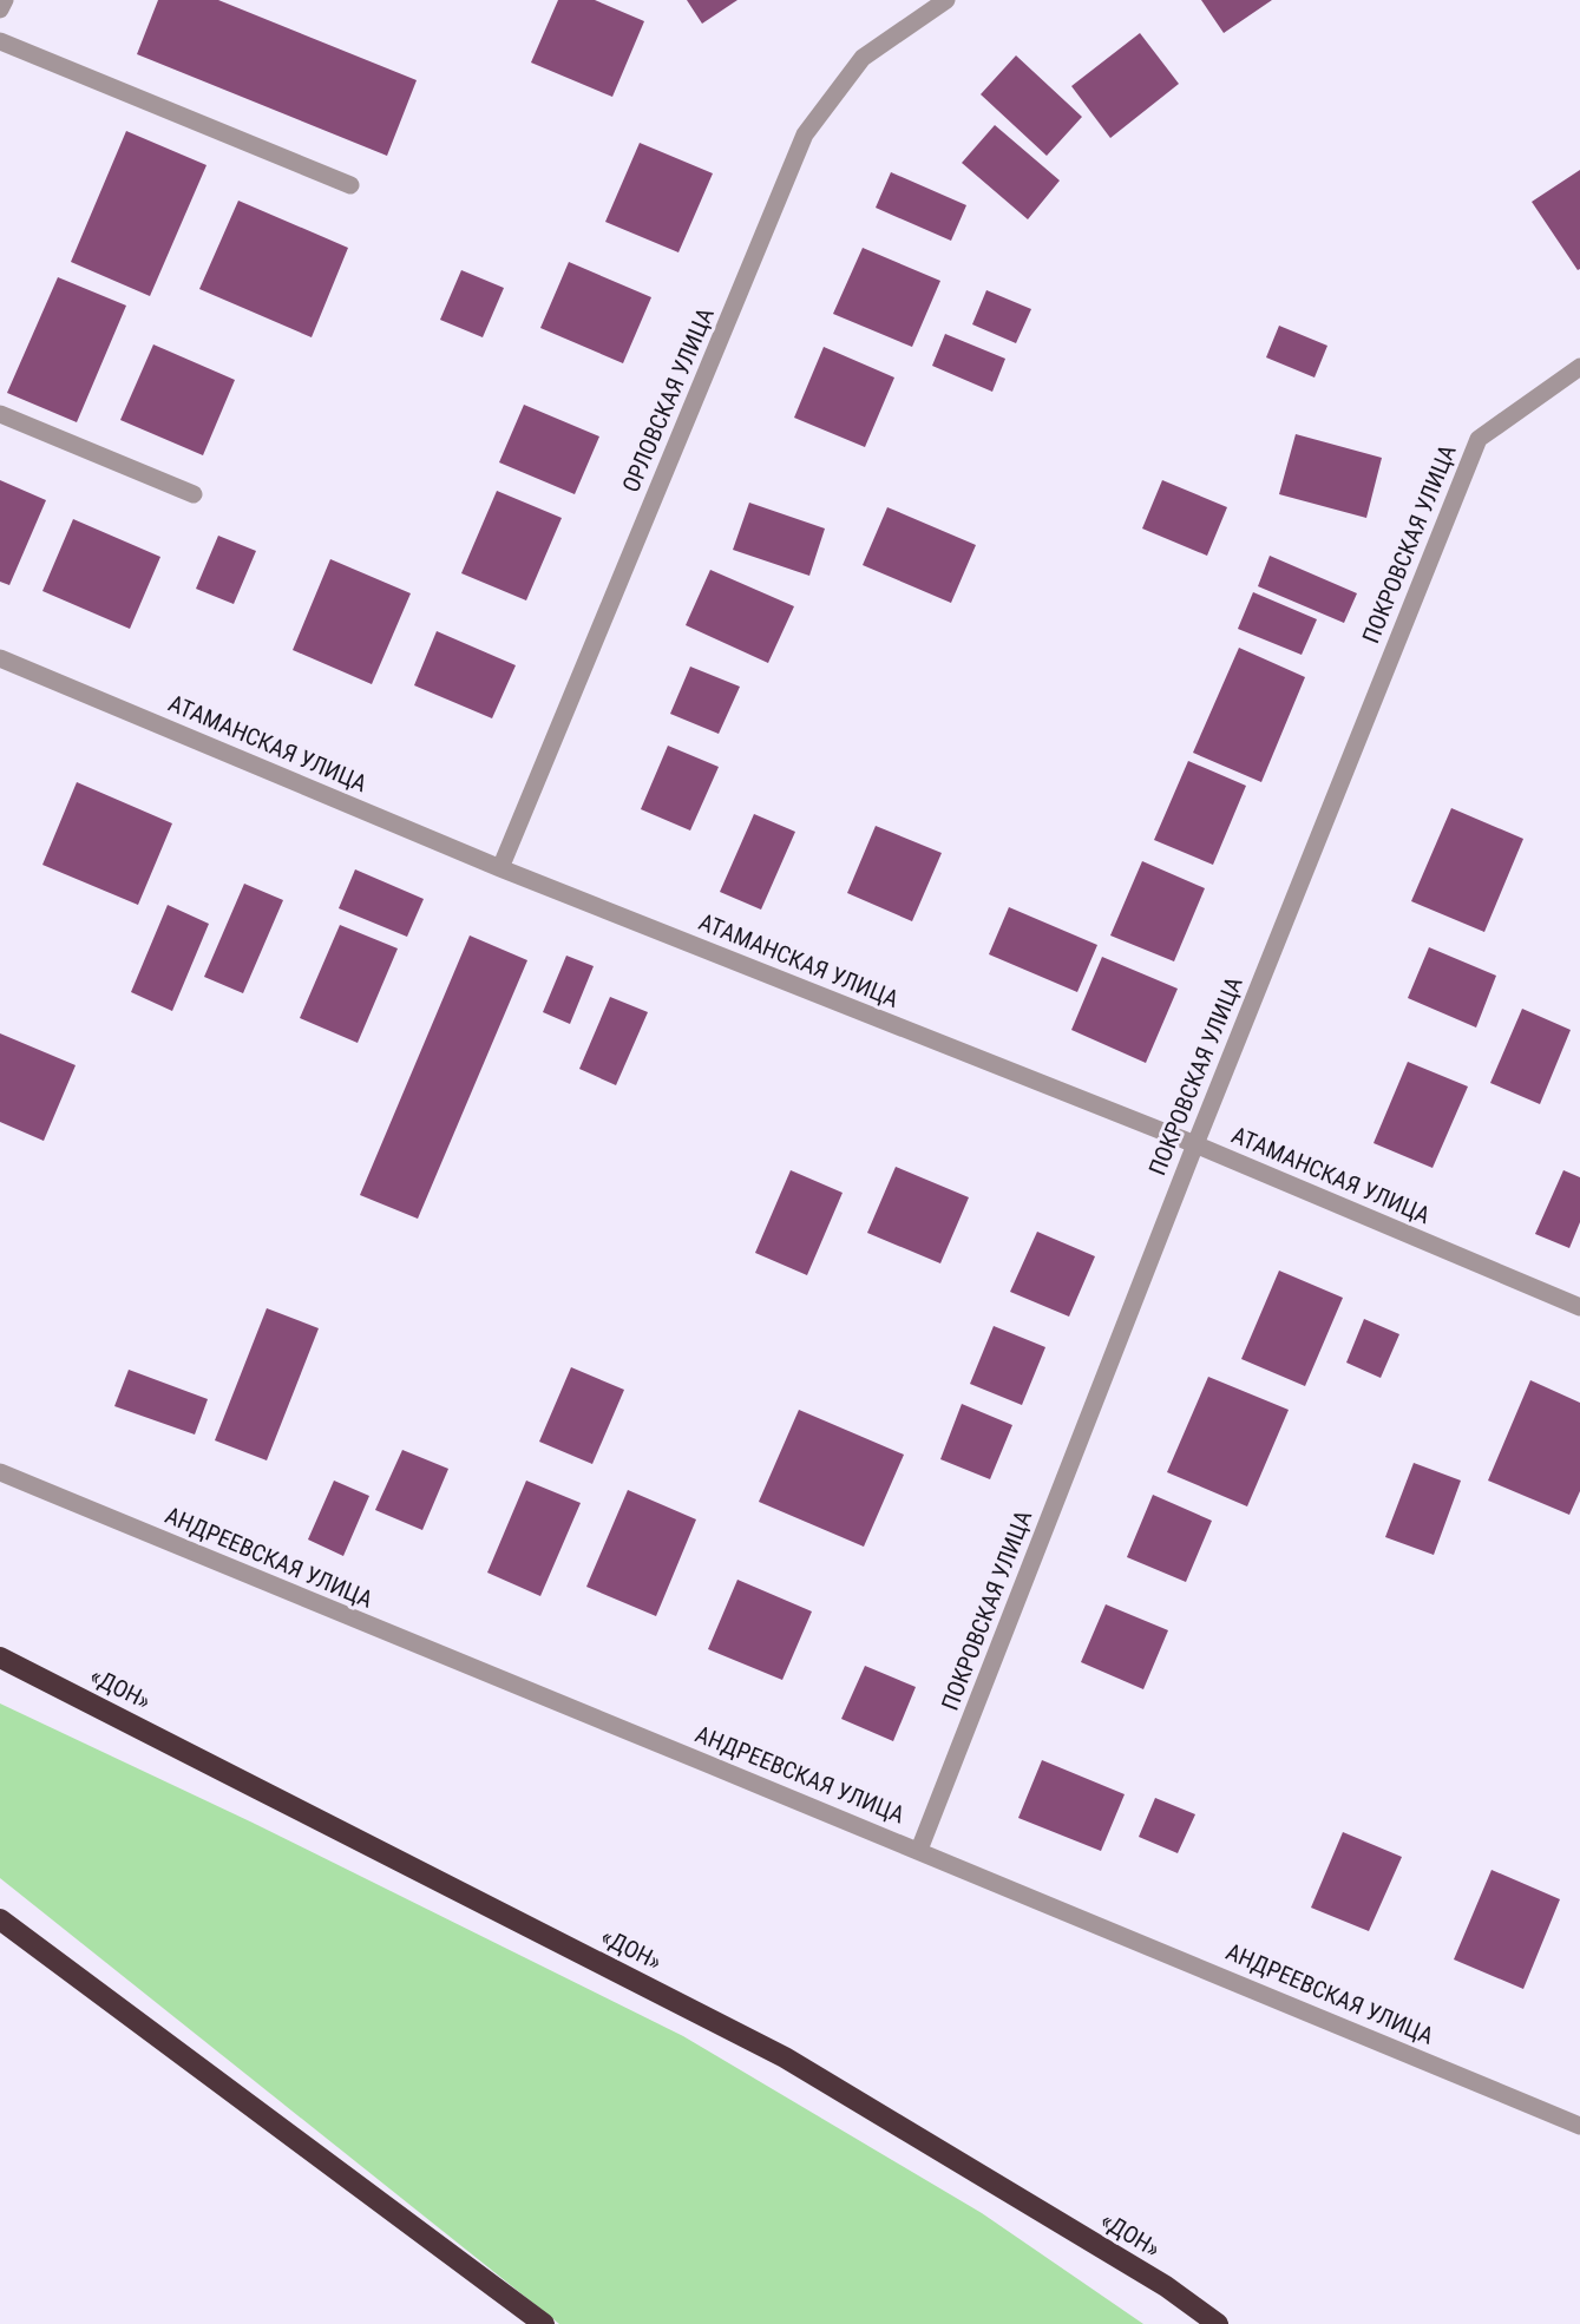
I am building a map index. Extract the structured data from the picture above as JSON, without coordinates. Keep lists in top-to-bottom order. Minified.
{"streets":{"highway":["«ДОН»"],"street":["ОРЛОВСКАЯ УЛИЦА","ПОКРОВСКАЯ УЛИЦА","АТАМАНСКАЯ УЛИЦА","АНДРЕЕВСКАЯ УЛИЦА"]},"crossings":[["ОРЛОВСКАЯ УЛИЦА","АТАМАНСКАЯ УЛИЦА"],["ПОКРОВСКАЯ УЛИЦА","АТАМАНСКАЯ УЛИЦА"],["ПОКРОВСКАЯ УЛИЦА","АНДРЕЕВСКАЯ УЛИЦА"]]}
